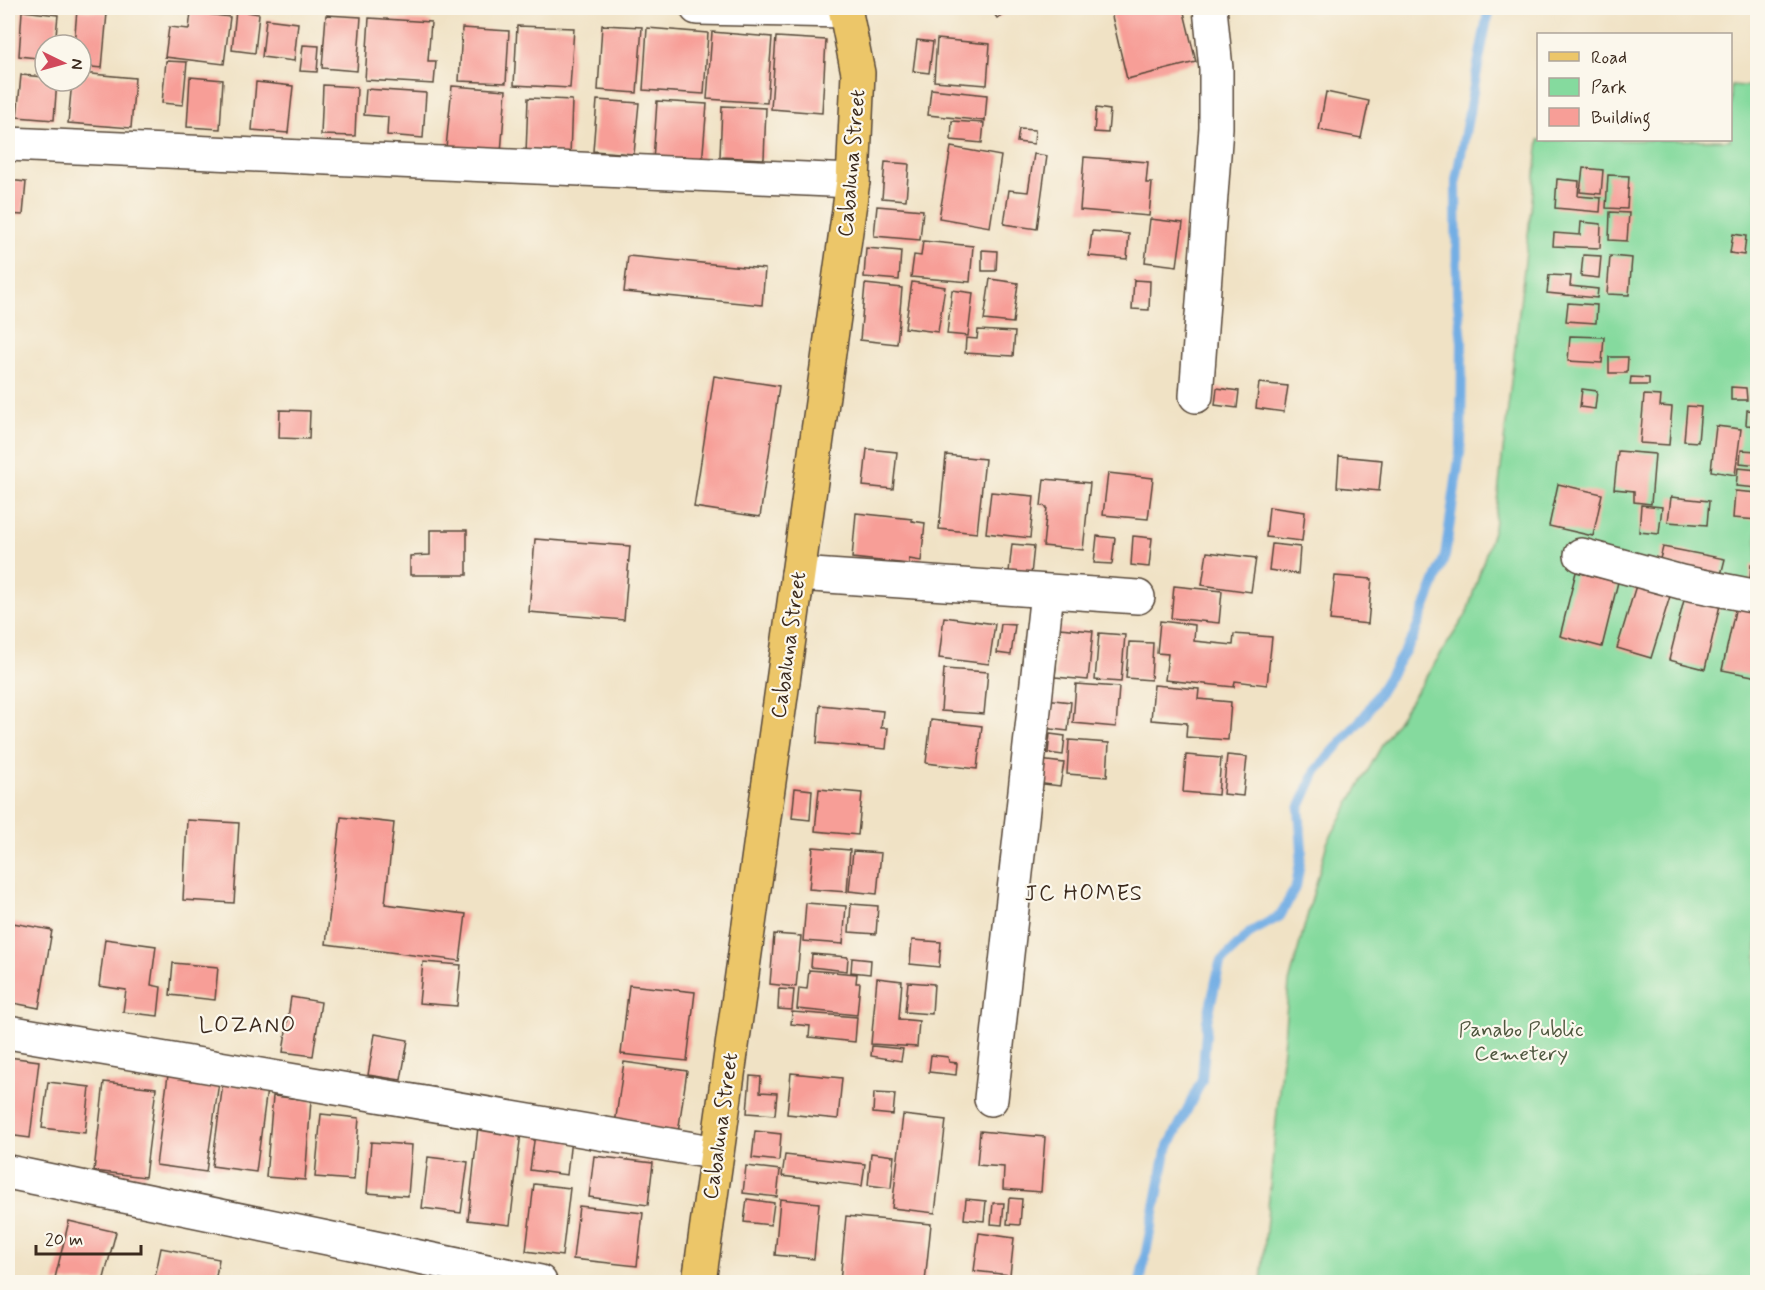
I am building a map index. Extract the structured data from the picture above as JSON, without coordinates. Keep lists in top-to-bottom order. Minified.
{"streets":{"main road":["Cabaluna Street"]},"districts":["JC HOMES","LOZANO"],"parks":["Panabo Public Cemetery"],"legend":["Road","Park","Building"],"scale_bar":"20 m","north":"right"}
